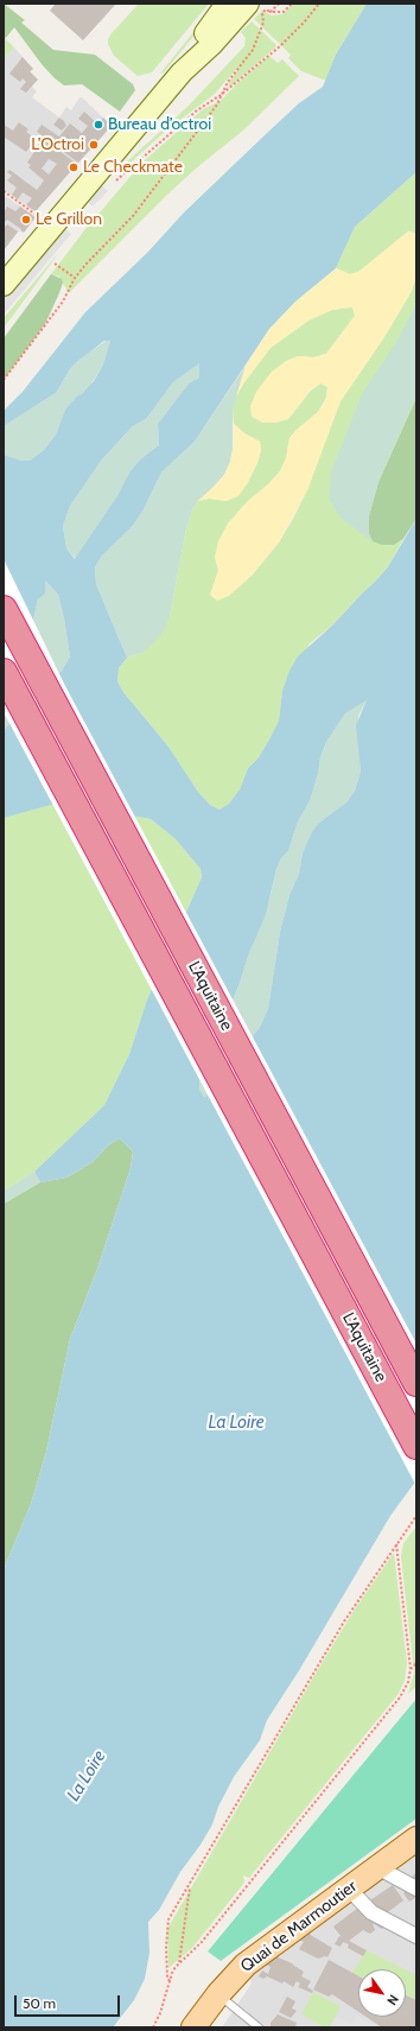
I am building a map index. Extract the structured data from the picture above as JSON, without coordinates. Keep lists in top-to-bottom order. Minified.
{"streets":{"highway":["L'Aquitaine"],"main road":["Quai de Marmoutier"]},"water":["La Loire"],"places":["Bureau d’octroi","L’Octroi","Le Checkmate","Le Grillon"],"scale_bar":"50 m","north":"bottom right"}
